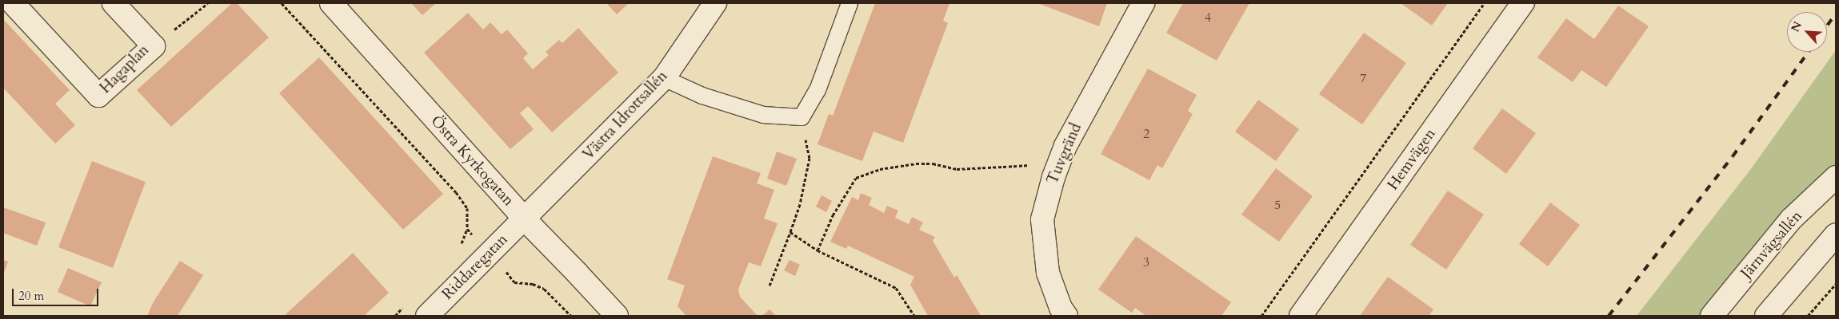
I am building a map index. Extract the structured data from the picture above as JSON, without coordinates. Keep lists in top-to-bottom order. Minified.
{"streets":{"street":["Hagaplan","Västra Idrottsallén","Tuvgränd","Hemvägen","Östra Kyrkogatan","Järnvägsallén","Riddaregatan"]},"crossings":[["Västra Idrottsallén","Östra Kyrkogatan"],["Västra Idrottsallén","Riddaregatan"],["Östra Kyrkogatan","Riddaregatan"]],"house_numbers":["4","7","2","5","3"],"scale_bar":"20 m","north":"top left"}
